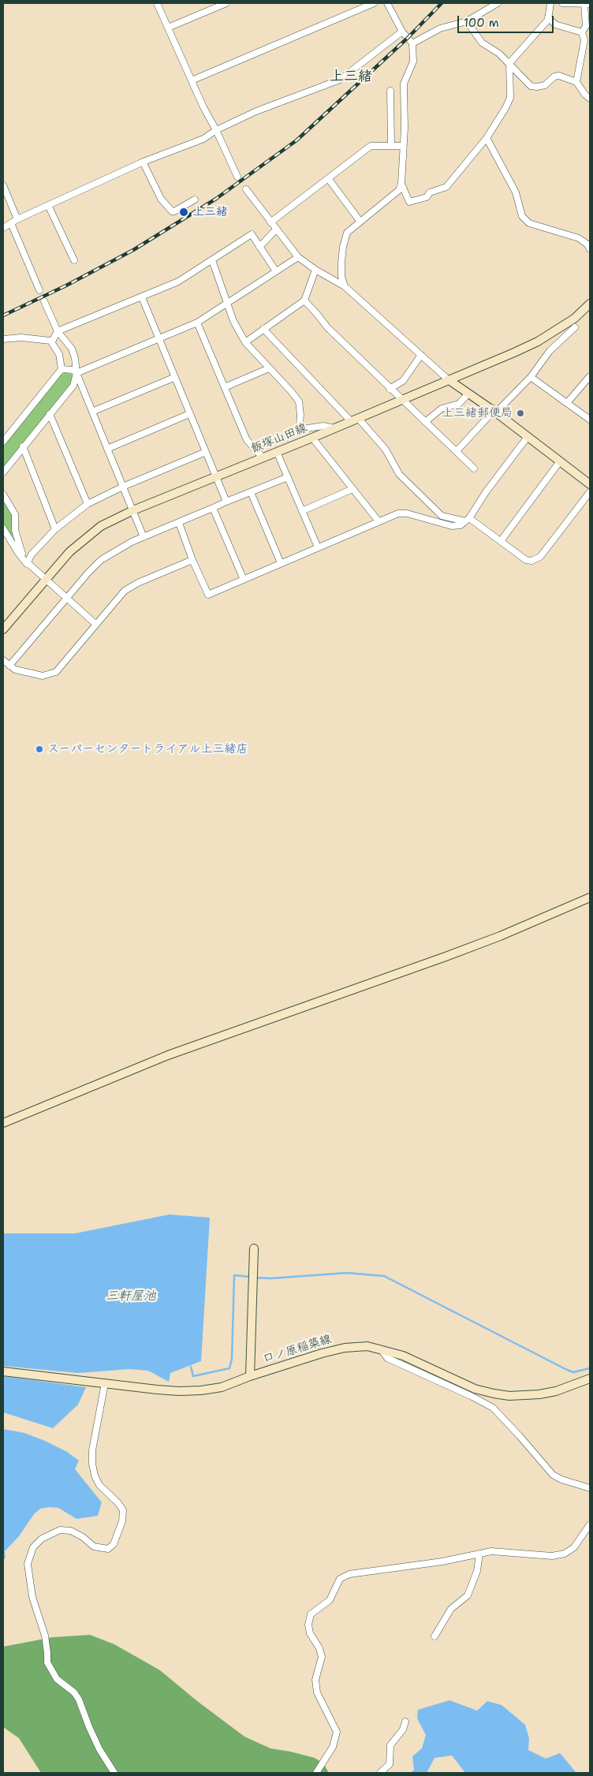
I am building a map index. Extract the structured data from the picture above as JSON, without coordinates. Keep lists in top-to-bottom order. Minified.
{"streets":{"main road":["飯塚山田線","口ノ原稲築線"]},"districts":["上三緒"],"water":["三軒屋池"],"places":["上三緒","上三緒郵便局","スーパーセンタートライアル上三緒店"],"scale_bar":"100 m"}
